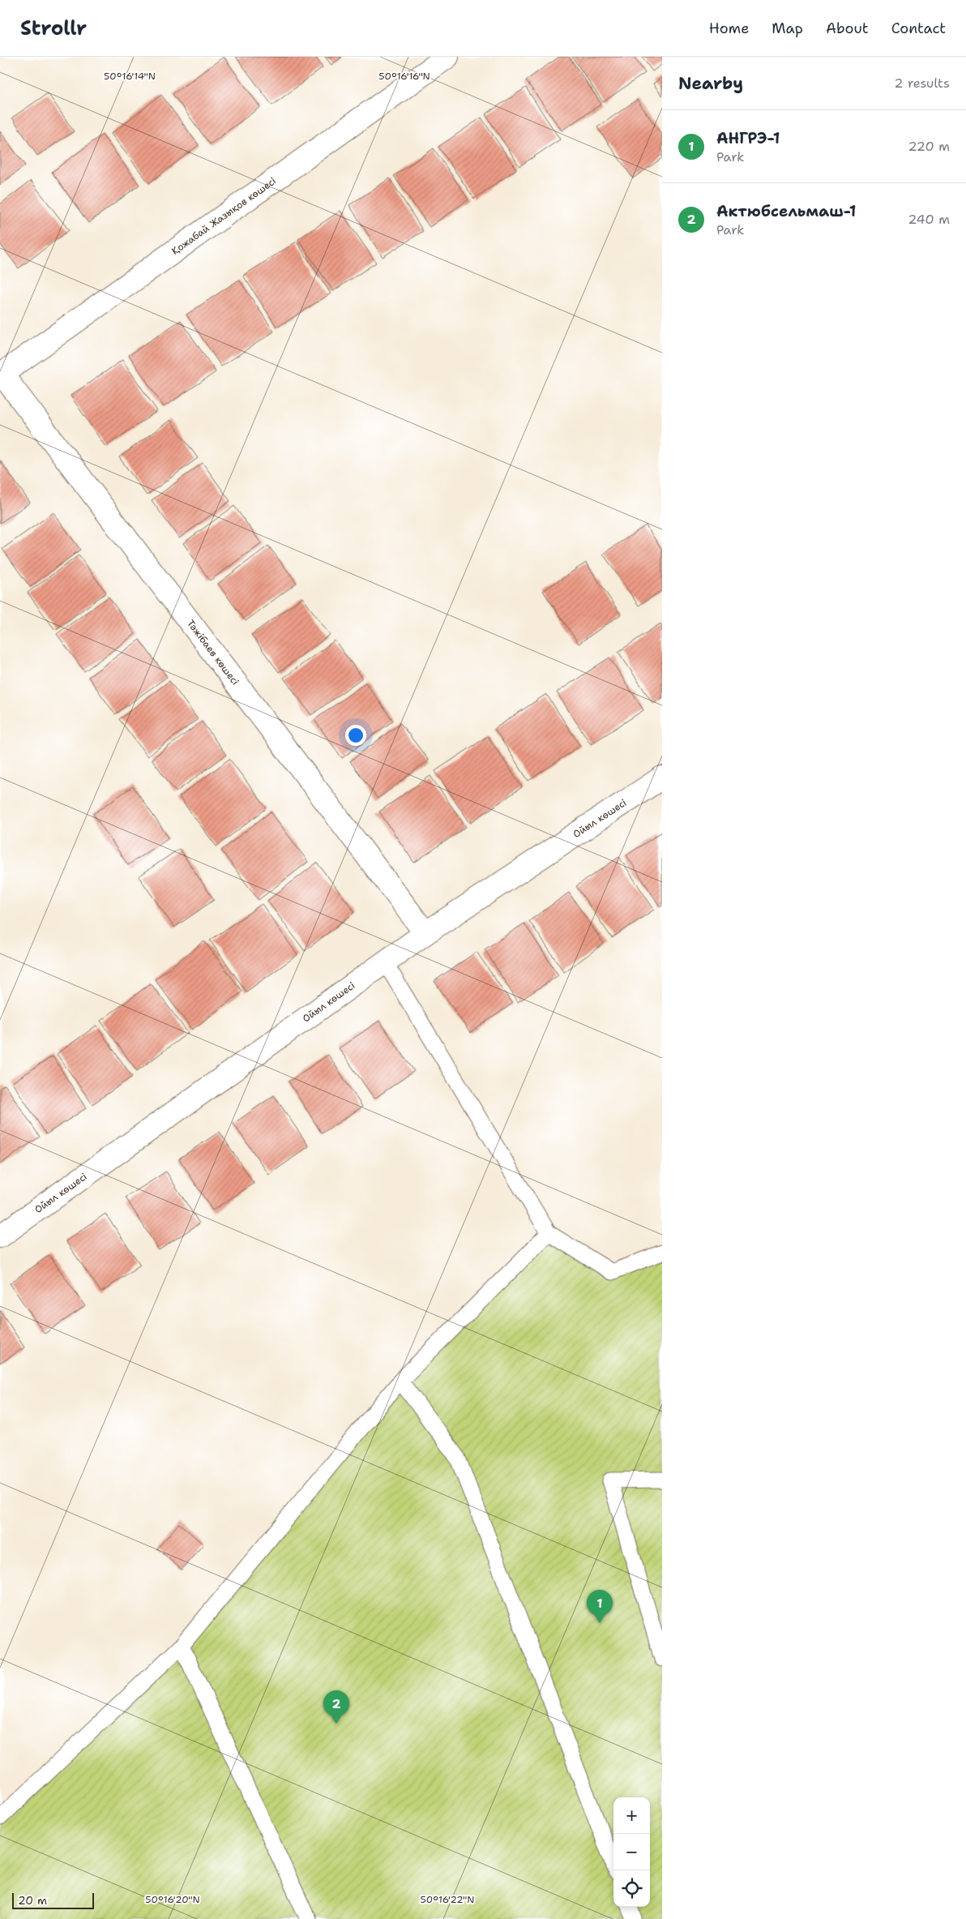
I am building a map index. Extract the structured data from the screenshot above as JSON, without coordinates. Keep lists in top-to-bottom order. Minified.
{"streets":{"street":["Қожабай Жазықов көшесі","Тәжібаев көшесі","Ойыл көшесі"]},"crossings":[["Қожабай Жазықов көшесі","Тәжібаев көшесі"],["Тәжібаев көшесі","Ойыл көшесі"]],"scale_bar":"20 m","page":{"header":"Strollr","nav":["Home","Map","About","Contact"],"heading":["Nearby","2 results"],"list":[{"mark":"1","name":"АНГРЭ-1","note":"Park","value":"220 m"},{"mark":"2","name":"Актюбсельмаш-1","note":"Park","value":"240 m"}],"pins":["1","2"],"map_buttons":["+","−"],"scale":"20 m"},"coordinates":["50°16'14\"N","50°16'16\"N","50°16'20\"N","50°16'22\"N"]}
